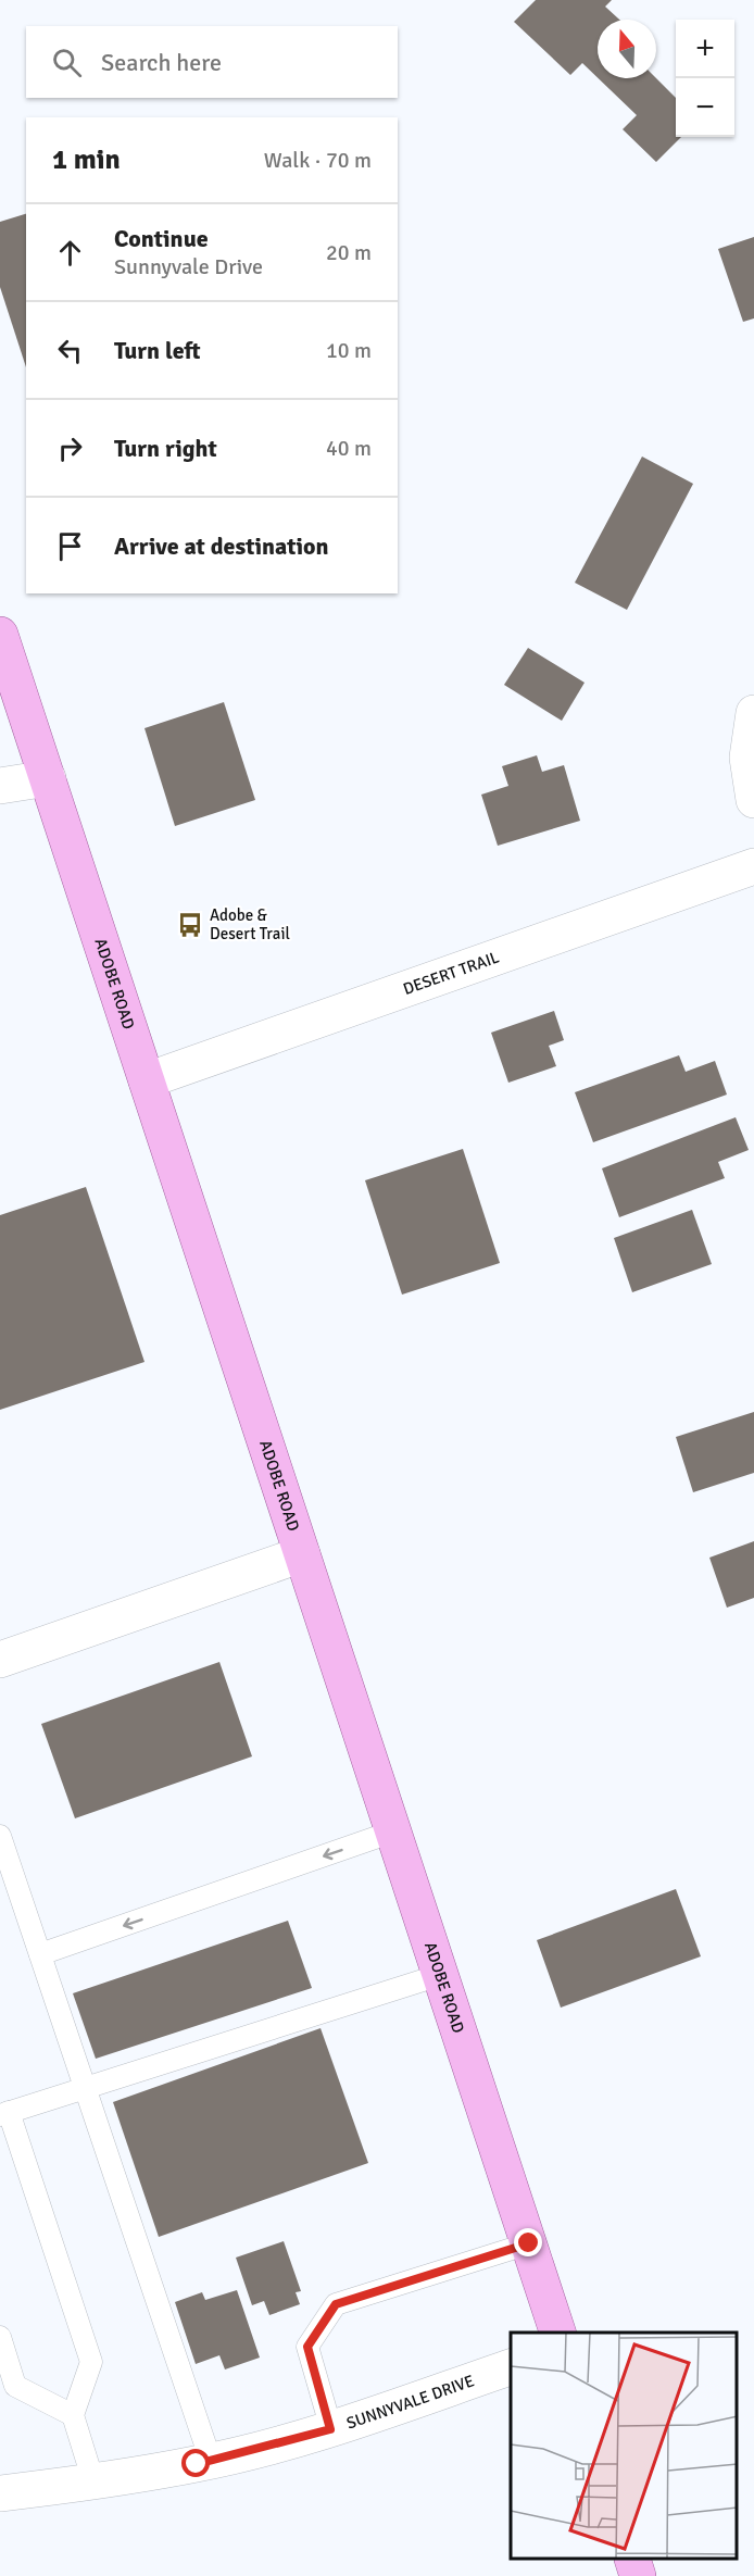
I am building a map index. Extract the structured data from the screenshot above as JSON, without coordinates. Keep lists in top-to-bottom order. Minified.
{"streets":{"main road":["ADOBE ROAD"],"street":["DESERT TRAIL","SUNNYVALE DRIVE"]},"crossings":[["DESERT TRAIL","ADOBE ROAD"]],"places":{"bus stop":["Adobe & Desert Trail"]},"north":"top","page":{"map_buttons":["+","−"],"search":"Search here","heading":["1 min","Walk · 70 m"],"list":[["Continue","Sunnyvale Drive","20 m"],["Turn left","10 m"],["Turn right","40 m"],"Arrive at destination"]}}
